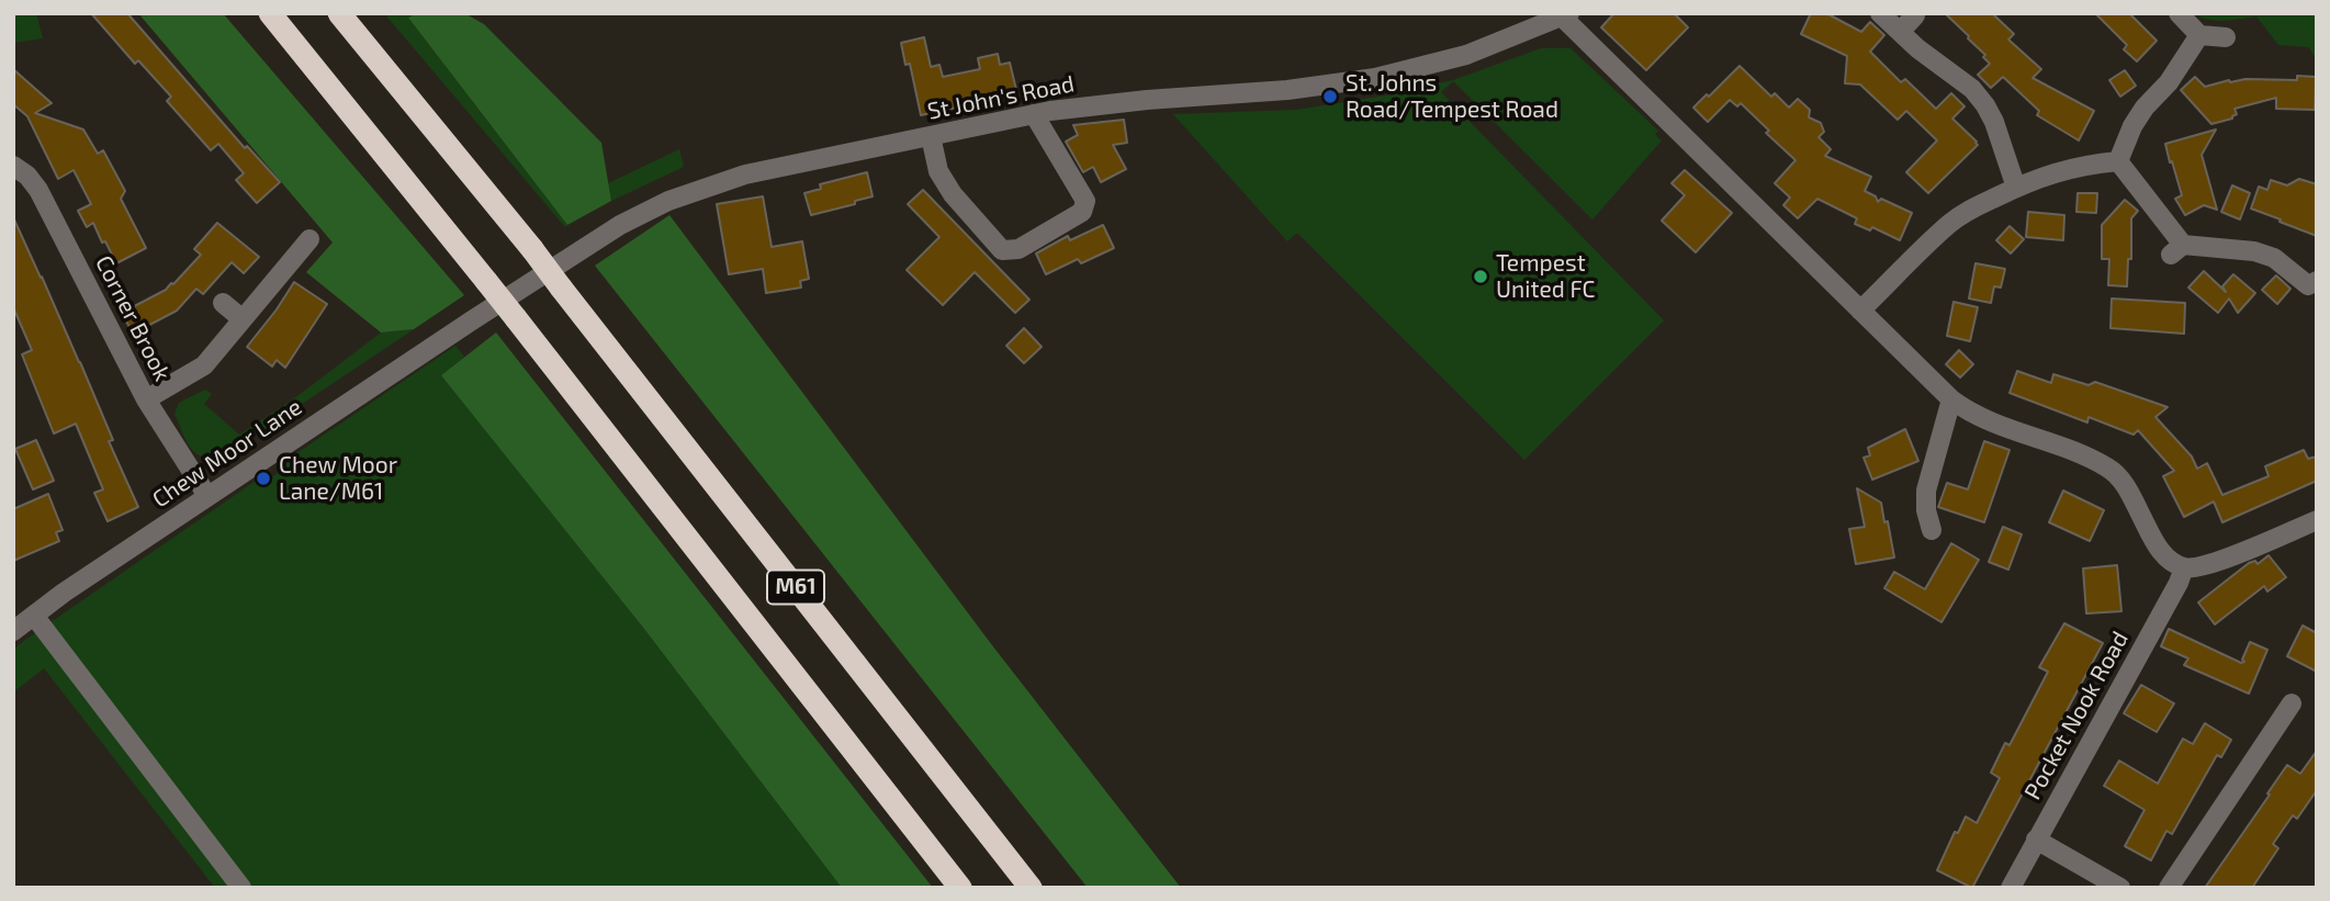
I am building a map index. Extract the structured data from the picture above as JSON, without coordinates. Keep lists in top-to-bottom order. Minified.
{"streets":{"highway":["M61"],"street":["St John's Road","Corner Brook","Chew Moor Lane","Pocket Nook Road"]},"crossings":[["St John's Road","Chew Moor Lane"],["Corner Brook","Chew Moor Lane"]],"places":["St. Johns Road/Tempest Road","Tempest United FC","Chew Moor Lane/M61"]}
